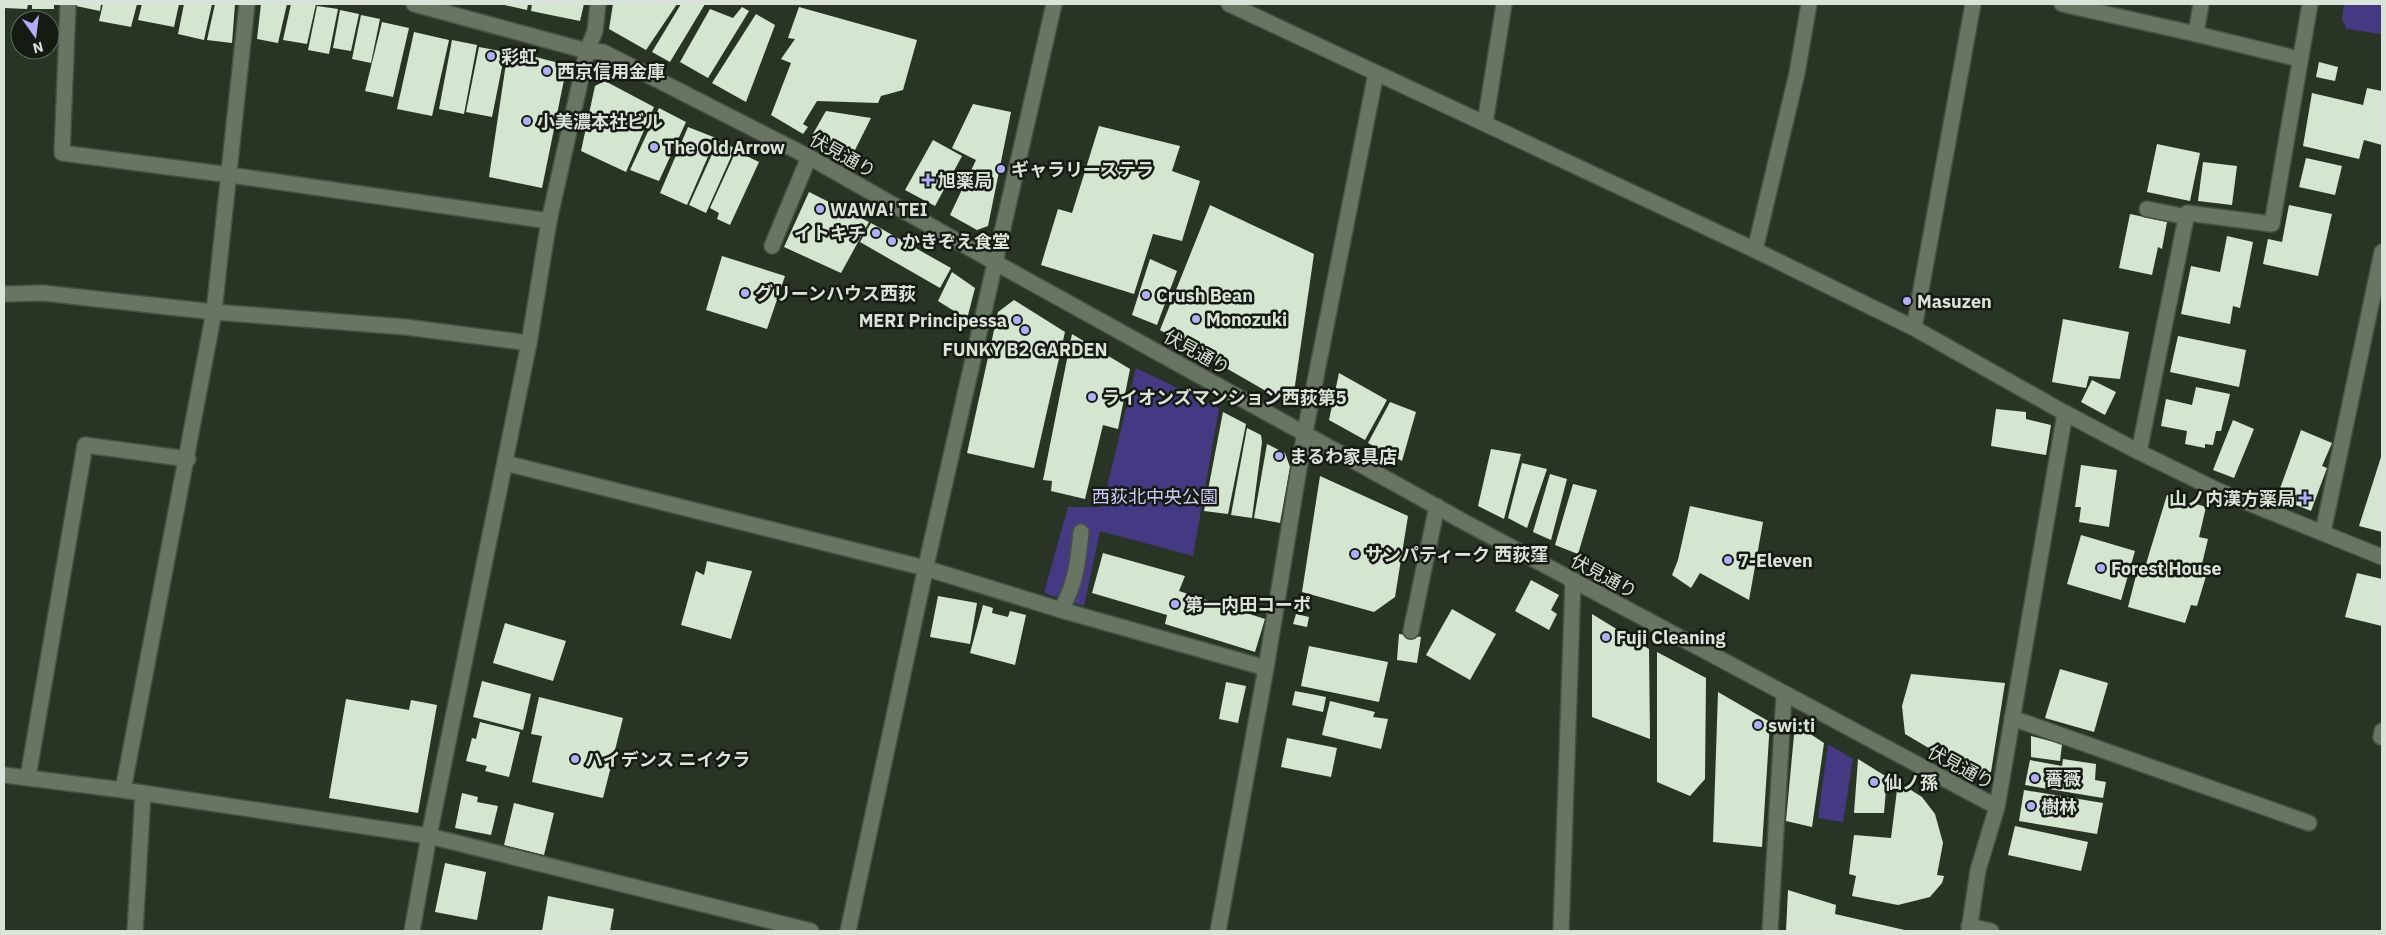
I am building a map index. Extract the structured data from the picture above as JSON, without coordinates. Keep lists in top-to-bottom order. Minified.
{"streets":{"street":["伏見通り"]},"parks":["西荻北中央公園"],"places":{"other":["彩虹","西京信用金庫","小美濃本社ビル","The Old Arrow","ギャラリーステラ","WAWA! TEI","イトキチ","かきぞえ食堂","グリーンハウス西荻","Crush Bean","Masuzen","Monozuki","MERI Principessa","FUNKY B2 GARDEN","ライオンズマンション西荻第5","まるわ家具店","サンパティーク 西荻窪","7-Eleven","Forest House","第一内田コーポ","Fuji Cleaning","swi:ti","ハイデンス ニイクラ","薔薇","仙ノ孫","樹林"],"health":["旭薬局","山ノ内漢方薬局"]},"north":"bottom"}
